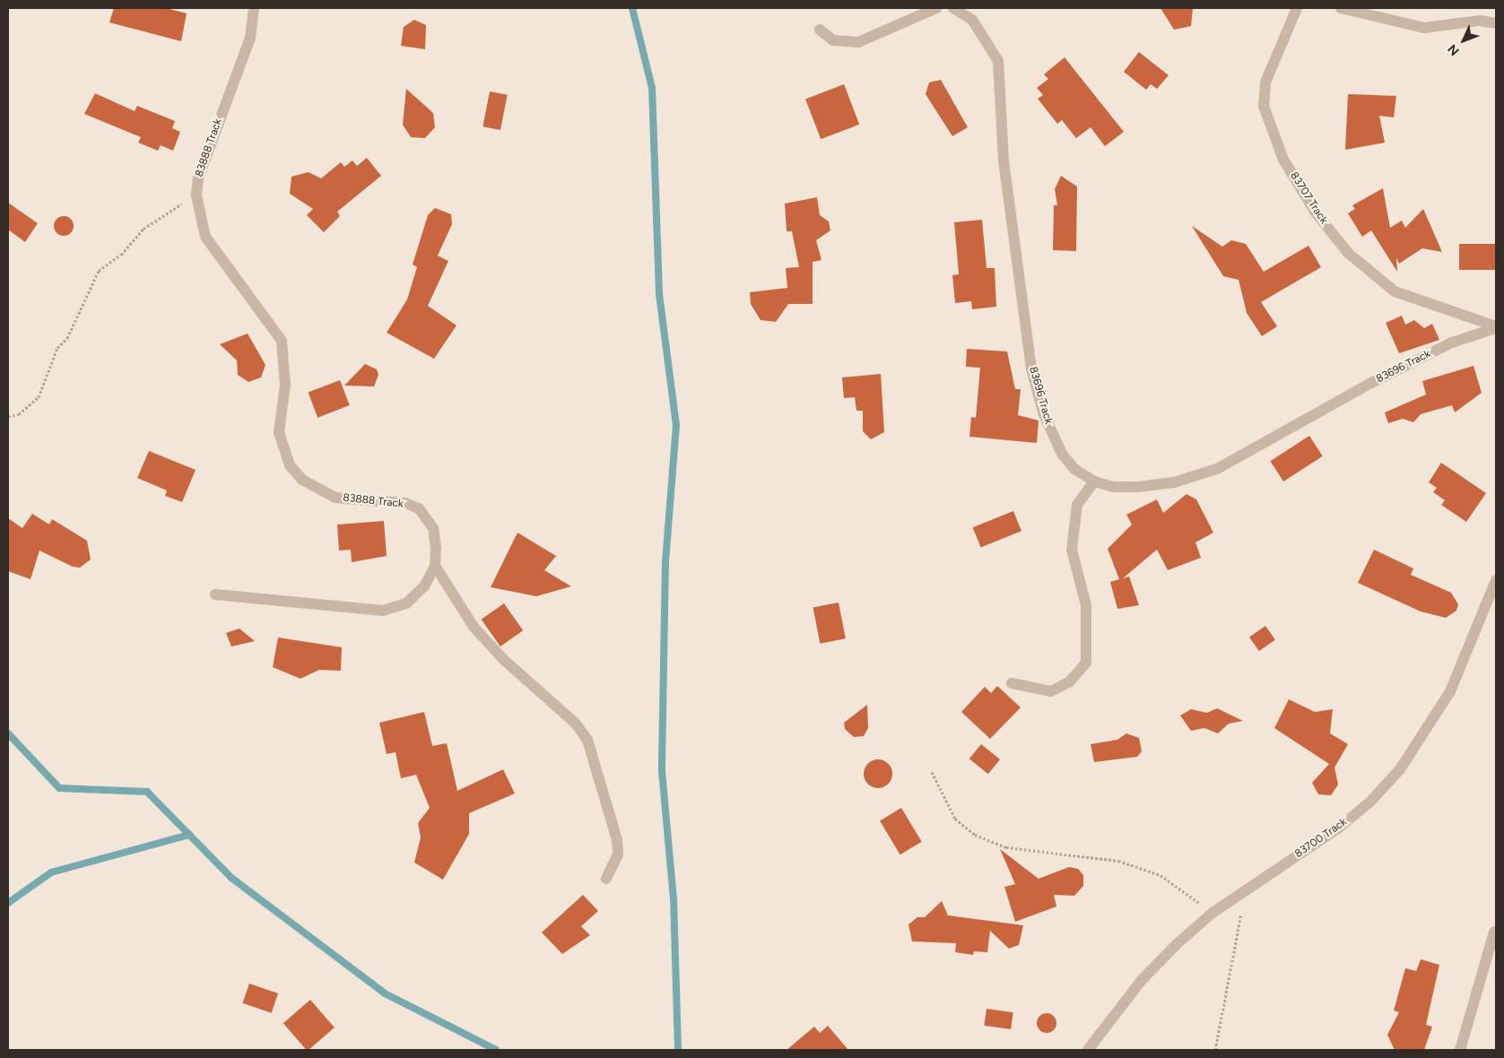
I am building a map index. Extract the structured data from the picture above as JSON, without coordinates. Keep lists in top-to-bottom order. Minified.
{"streets":{"street":["83888 Track","83707 Track","83696 Track","83700 Track"]},"crossings":[["83707 Track","83696 Track"]],"north":"bottom left"}
